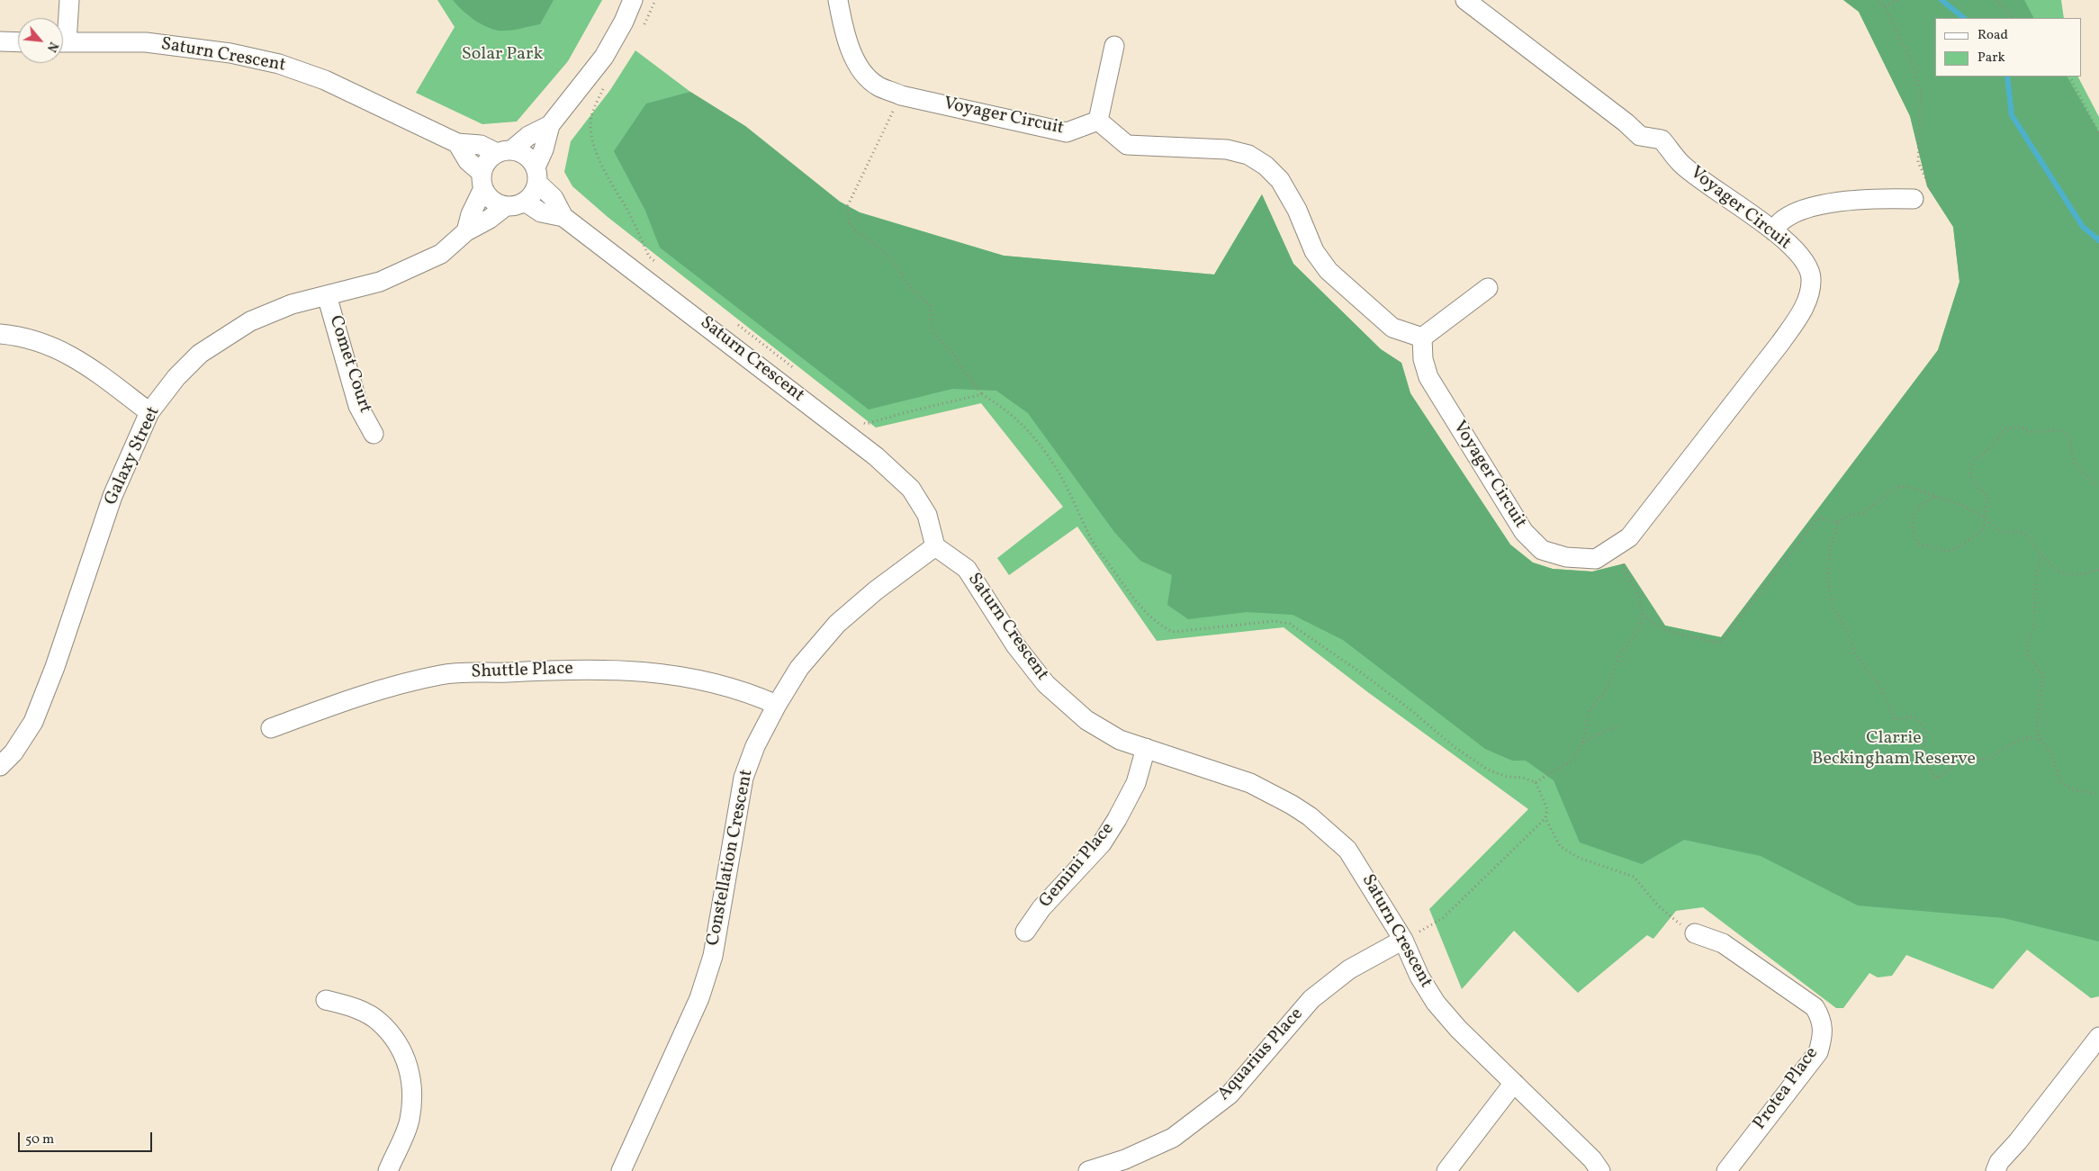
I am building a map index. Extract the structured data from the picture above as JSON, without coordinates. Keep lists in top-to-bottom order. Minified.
{"streets":{"street":["Saturn Crescent","Voyager Circuit","Comet Court","Galaxy Street","Shuttle Place","Constellation Crescent","Gemini Place","Aquarius Place","Protea Place"]},"crossings":[["Saturn Crescent","Galaxy Street"],["Saturn Crescent","Constellation Crescent"],["Saturn Crescent","Gemini Place"],["Saturn Crescent","Aquarius Place"],["Comet Court","Galaxy Street"],["Shuttle Place","Constellation Crescent"]],"parks":["Solar Park","Clarrie Beckingham Reserve"],"legend":["Road","Park"],"scale_bar":"50 m","north":"bottom right"}
